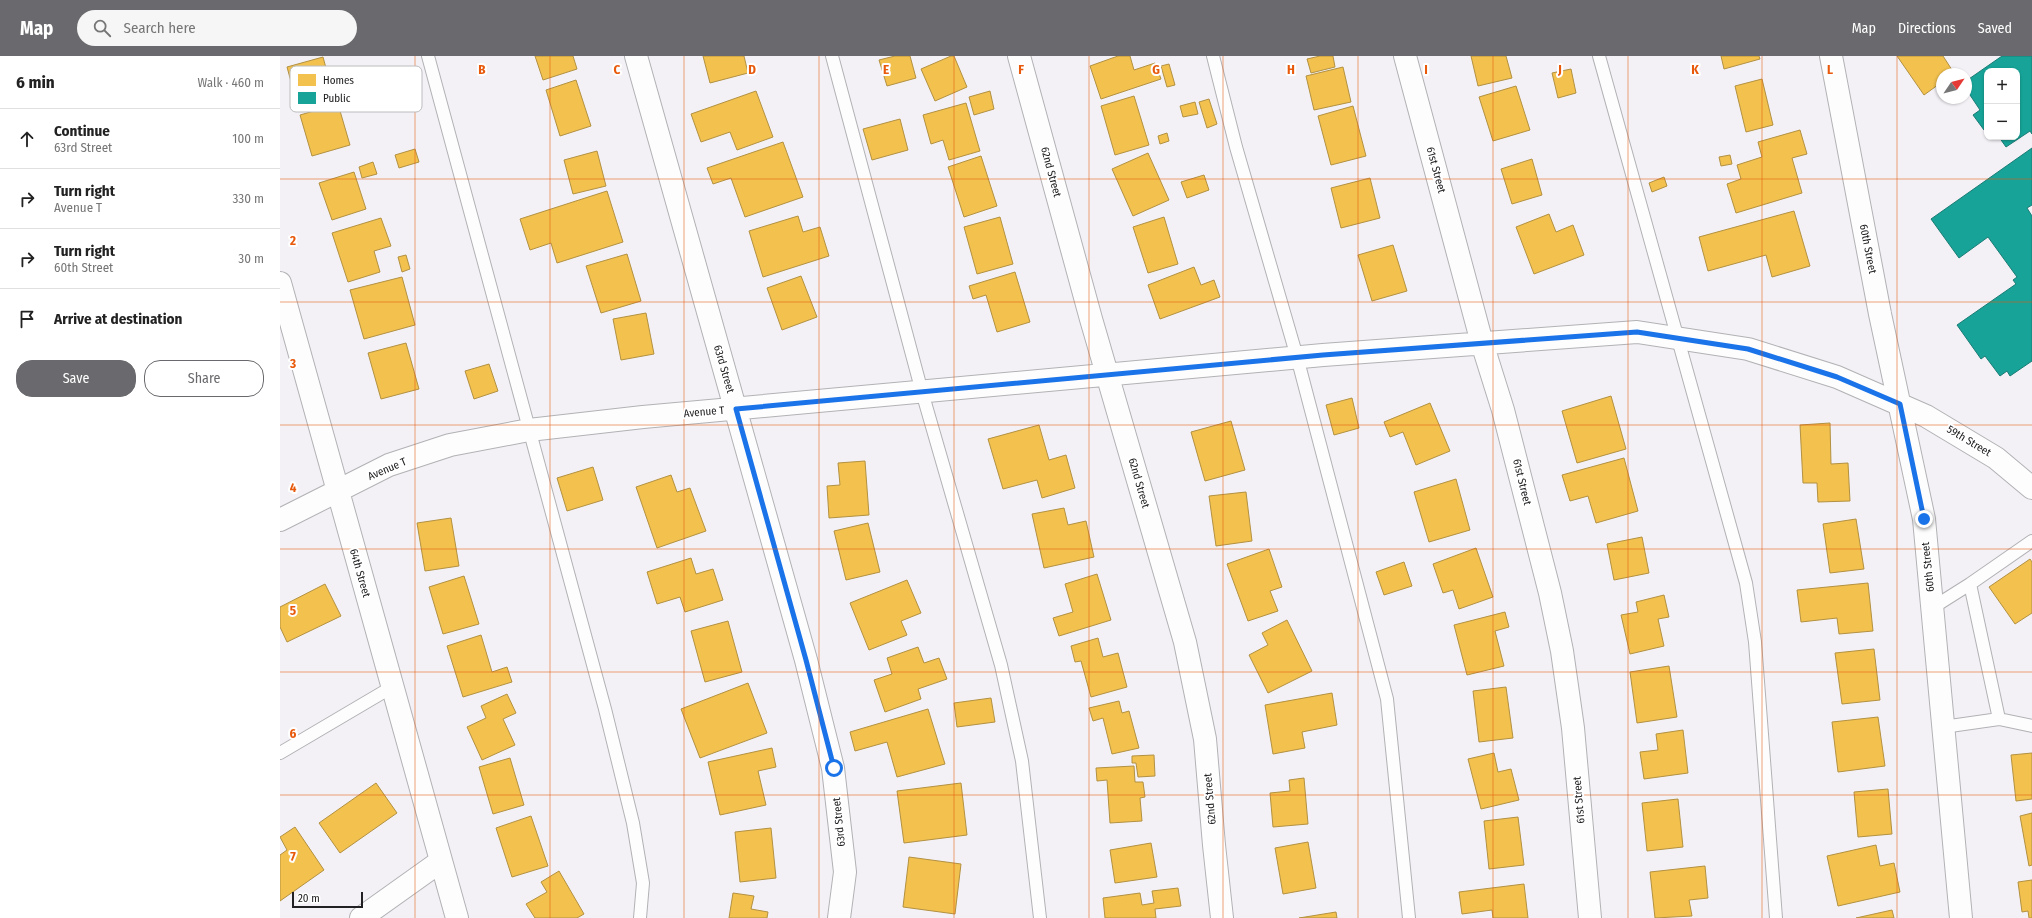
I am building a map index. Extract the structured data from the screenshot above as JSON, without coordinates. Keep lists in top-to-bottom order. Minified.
{"streets":{"street":["61st Street","62nd Street","60th Street","63rd Street","Avenue T","59th Street","64th Street"]},"crossings":[["61st Street","Avenue T"],["62nd Street","Avenue T"],["60th Street","Avenue T"],["60th Street","59th Street"],["63rd Street","Avenue T"],["Avenue T","59th Street"],["Avenue T","64th Street"]],"legend":["Homes","Public"],"scale_bar":"20 m","north":"top right","page":{"header":"Map","search":"Search here","nav":["Map","Directions","Saved"],"heading":["6 min","Walk · 460 m"],"map_buttons":["+","−"],"list":[["Continue","63rd Street","100 m"],["Turn right","Avenue T","330 m"],["Turn right","60th Street","30 m"],"Arrive at destination"],"buttons":["Save","Share"],"scale":"20 m"},"grid":{"columns":["B","C","D","E","F","G","H","I","J","K","L"],"rows":["2","3","4","5","6","7"]}}
